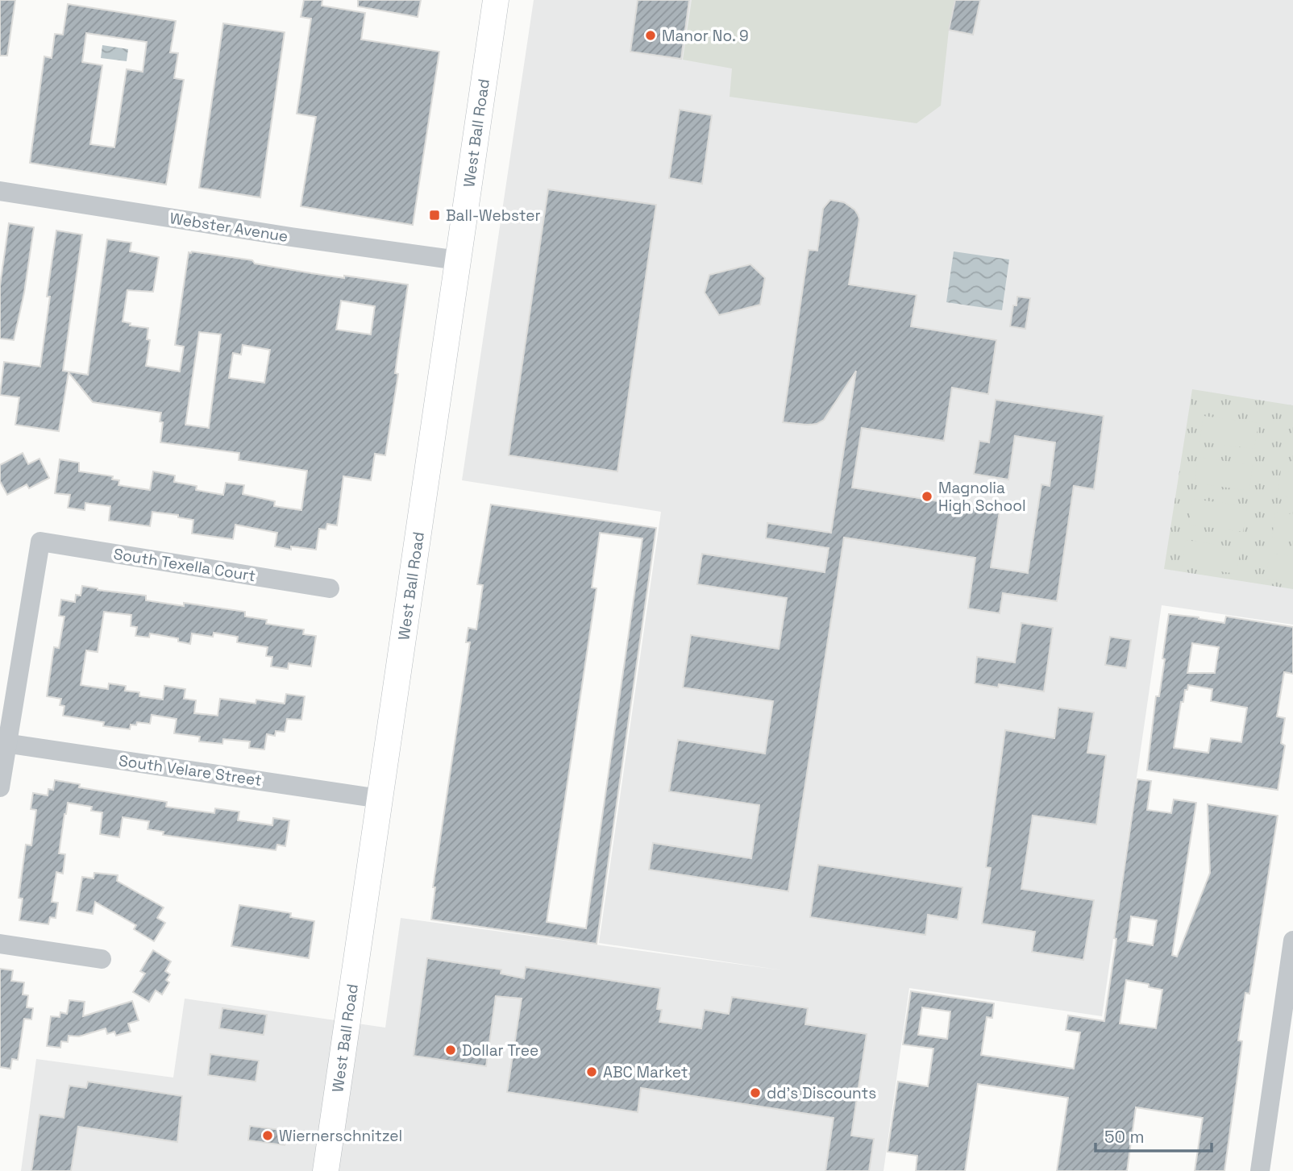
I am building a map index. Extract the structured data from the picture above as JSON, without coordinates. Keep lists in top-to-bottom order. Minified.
{"streets":{"main road":["West Ball Road"],"street":["Webster Avenue","South Texella Court","South Velare Street"]},"crossings":[["West Ball Road","Webster Avenue"],["West Ball Road","South Velare Street"],["South Texella Court","South Velare Street"]],"places":{"other":["Manor No. 9","Magnolia High School","Dollar Tree","ABC Market","dd's Discounts","Wiernerschnitzel"],"transit":["Ball-Webster"]},"scale_bar":"50 m"}
